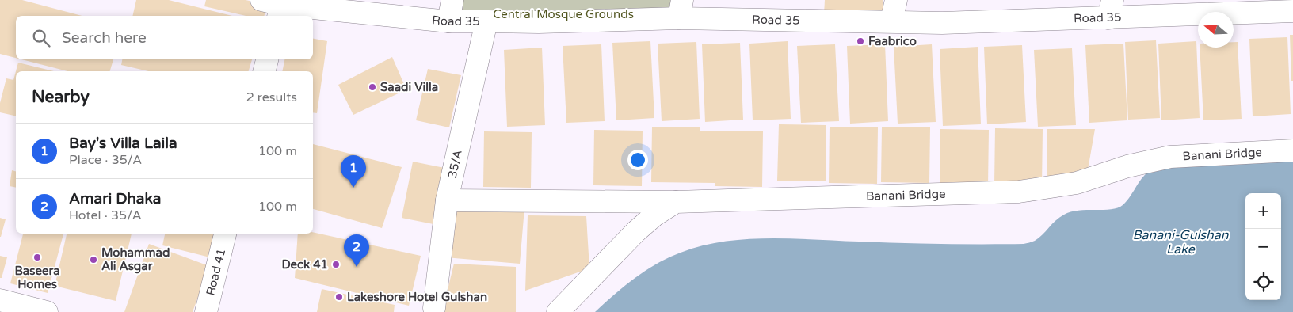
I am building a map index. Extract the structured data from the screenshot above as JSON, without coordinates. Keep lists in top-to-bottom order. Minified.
{"streets":{"main road":["Road 35","Banani Bridge","35/A","Road 41"]},"crossings":[["Road 35","35/A"],["Banani Bridge","35/A"]],"water":["Banani-Gulshan Lake"],"parks":["Central Mosque Grounds"],"places":["Faabrico","Saadi Villa","Baseera Homes","Mohammad Ali Asgar","Deck 41","Lakeshore Hotel Gulshan"],"north":"left","page":{"search":"Search here","heading":["Nearby","2 results"],"list":[{"mark":"1","name":"Bay's Villa Laila","note":"Place · 35/A","value":"100 m"},{"mark":"2","name":"Amari Dhaka","note":"Hotel · 35/A","value":"100 m"}],"pins":["1","2"],"map_buttons":["+","−"]}}
